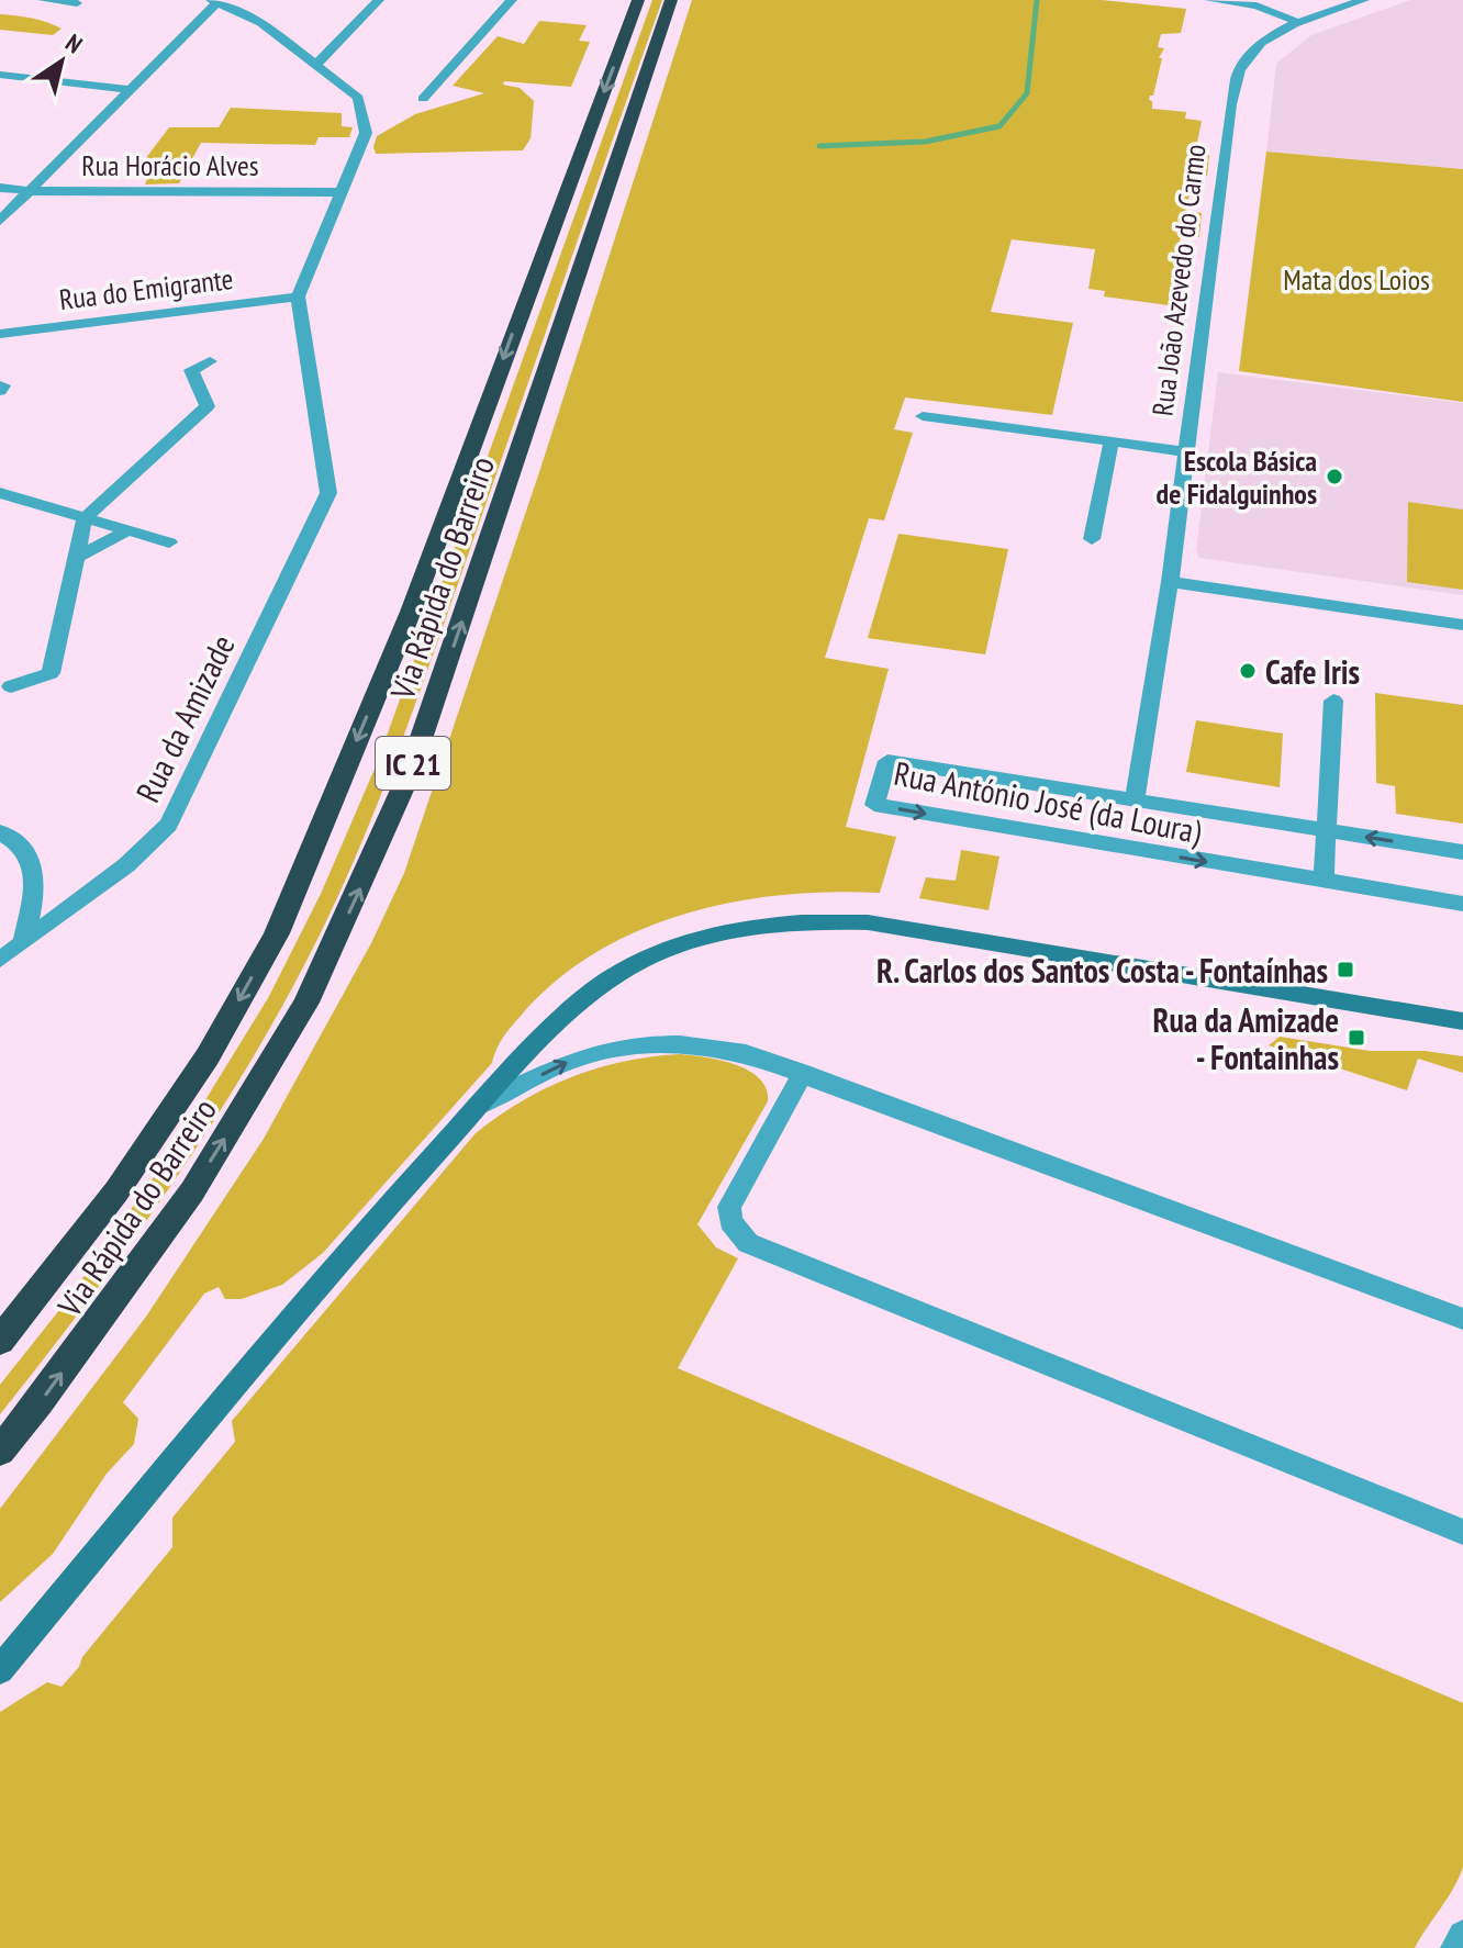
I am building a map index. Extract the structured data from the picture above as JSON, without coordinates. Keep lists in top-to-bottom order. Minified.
{"streets":{"highway":["Via Rápida do Barreiro","IC 21"],"street":["Rua Horácio Alves","Rua João Azevedo do Carmo","Rua do Emigrante","Rua da Amizade","Rua António José (da Loura)"]},"crossings":[["Rua João Azevedo do Carmo","Rua António José (da Loura)"],["Rua do Emigrante","Rua da Amizade"]],"parks":["Mata dos Loios"],"places":{"other":["Escola Básica de Fidalguinhos","Cafe Iris"],"transit":["R. Carlos dos Santos Costa - Fontaínhas","Rua da Amizade - Fontainhas"]},"north":"top right"}
